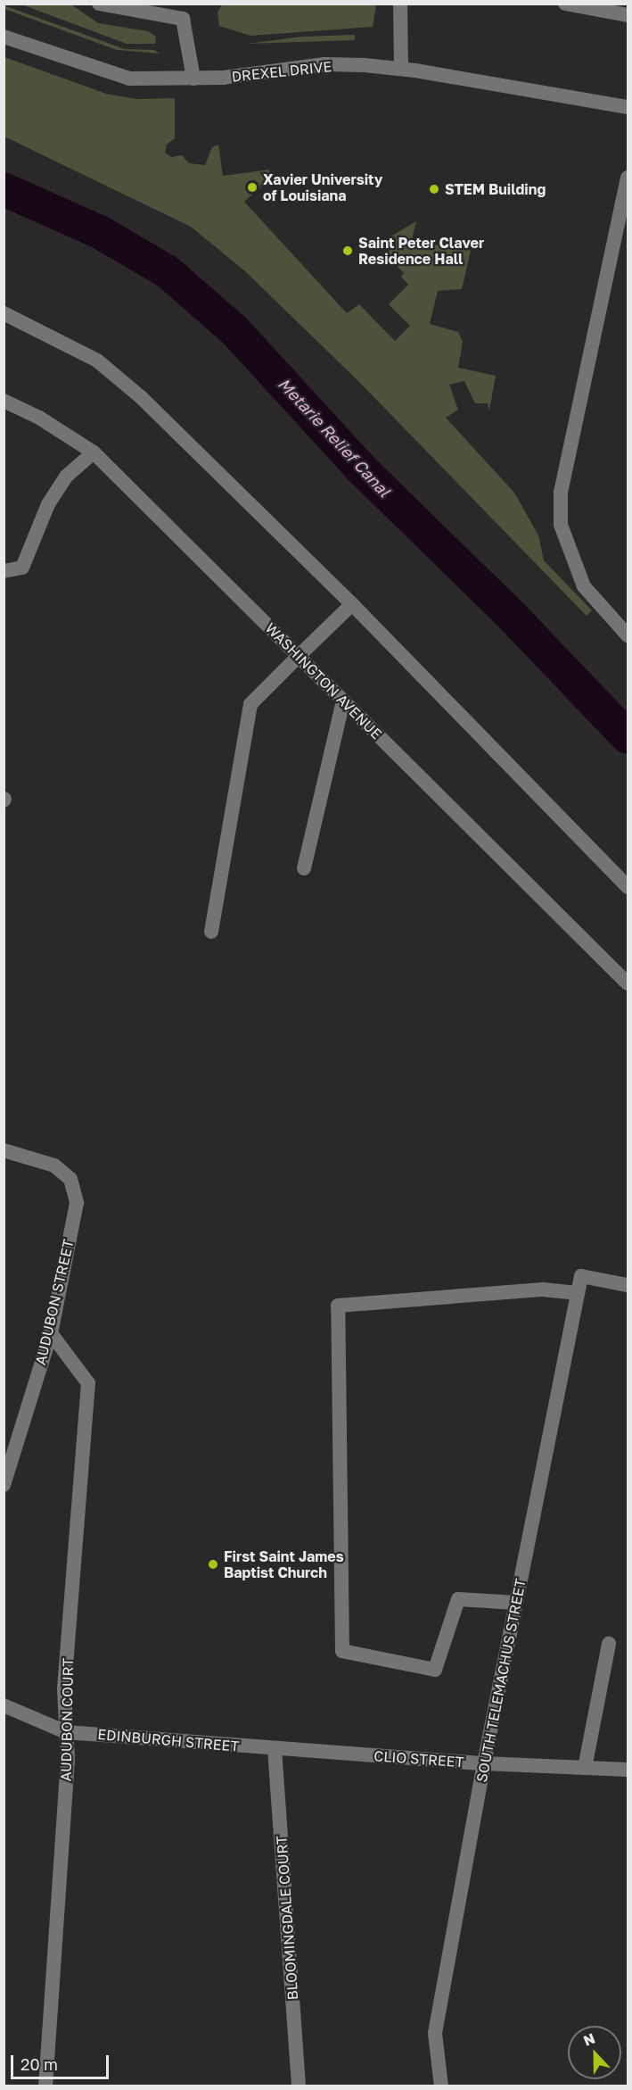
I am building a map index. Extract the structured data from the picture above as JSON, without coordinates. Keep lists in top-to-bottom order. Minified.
{"streets":{"street":["DREXEL DRIVE","WASHINGTON AVENUE","AUDUBON STREET","SOUTH TELEMACHUS STREET","AUDUBON COURT","EDINBURGH STREET","CLIO STREET","BLOOMINGDALE COURT"]},"crossings":[["AUDUBON STREET","AUDUBON COURT"],["SOUTH TELEMACHUS STREET","CLIO STREET"],["AUDUBON COURT","EDINBURGH STREET"],["EDINBURGH STREET","CLIO STREET"],["EDINBURGH STREET","BLOOMINGDALE COURT"],["CLIO STREET","BLOOMINGDALE COURT"]],"water":["Metarie Relief Canal"],"places":["Xavier University of Louisiana","STEM Building","Saint Peter Claver Residence Hall","First Saint James Baptist Church"],"scale_bar":"20 m","north":"top"}
